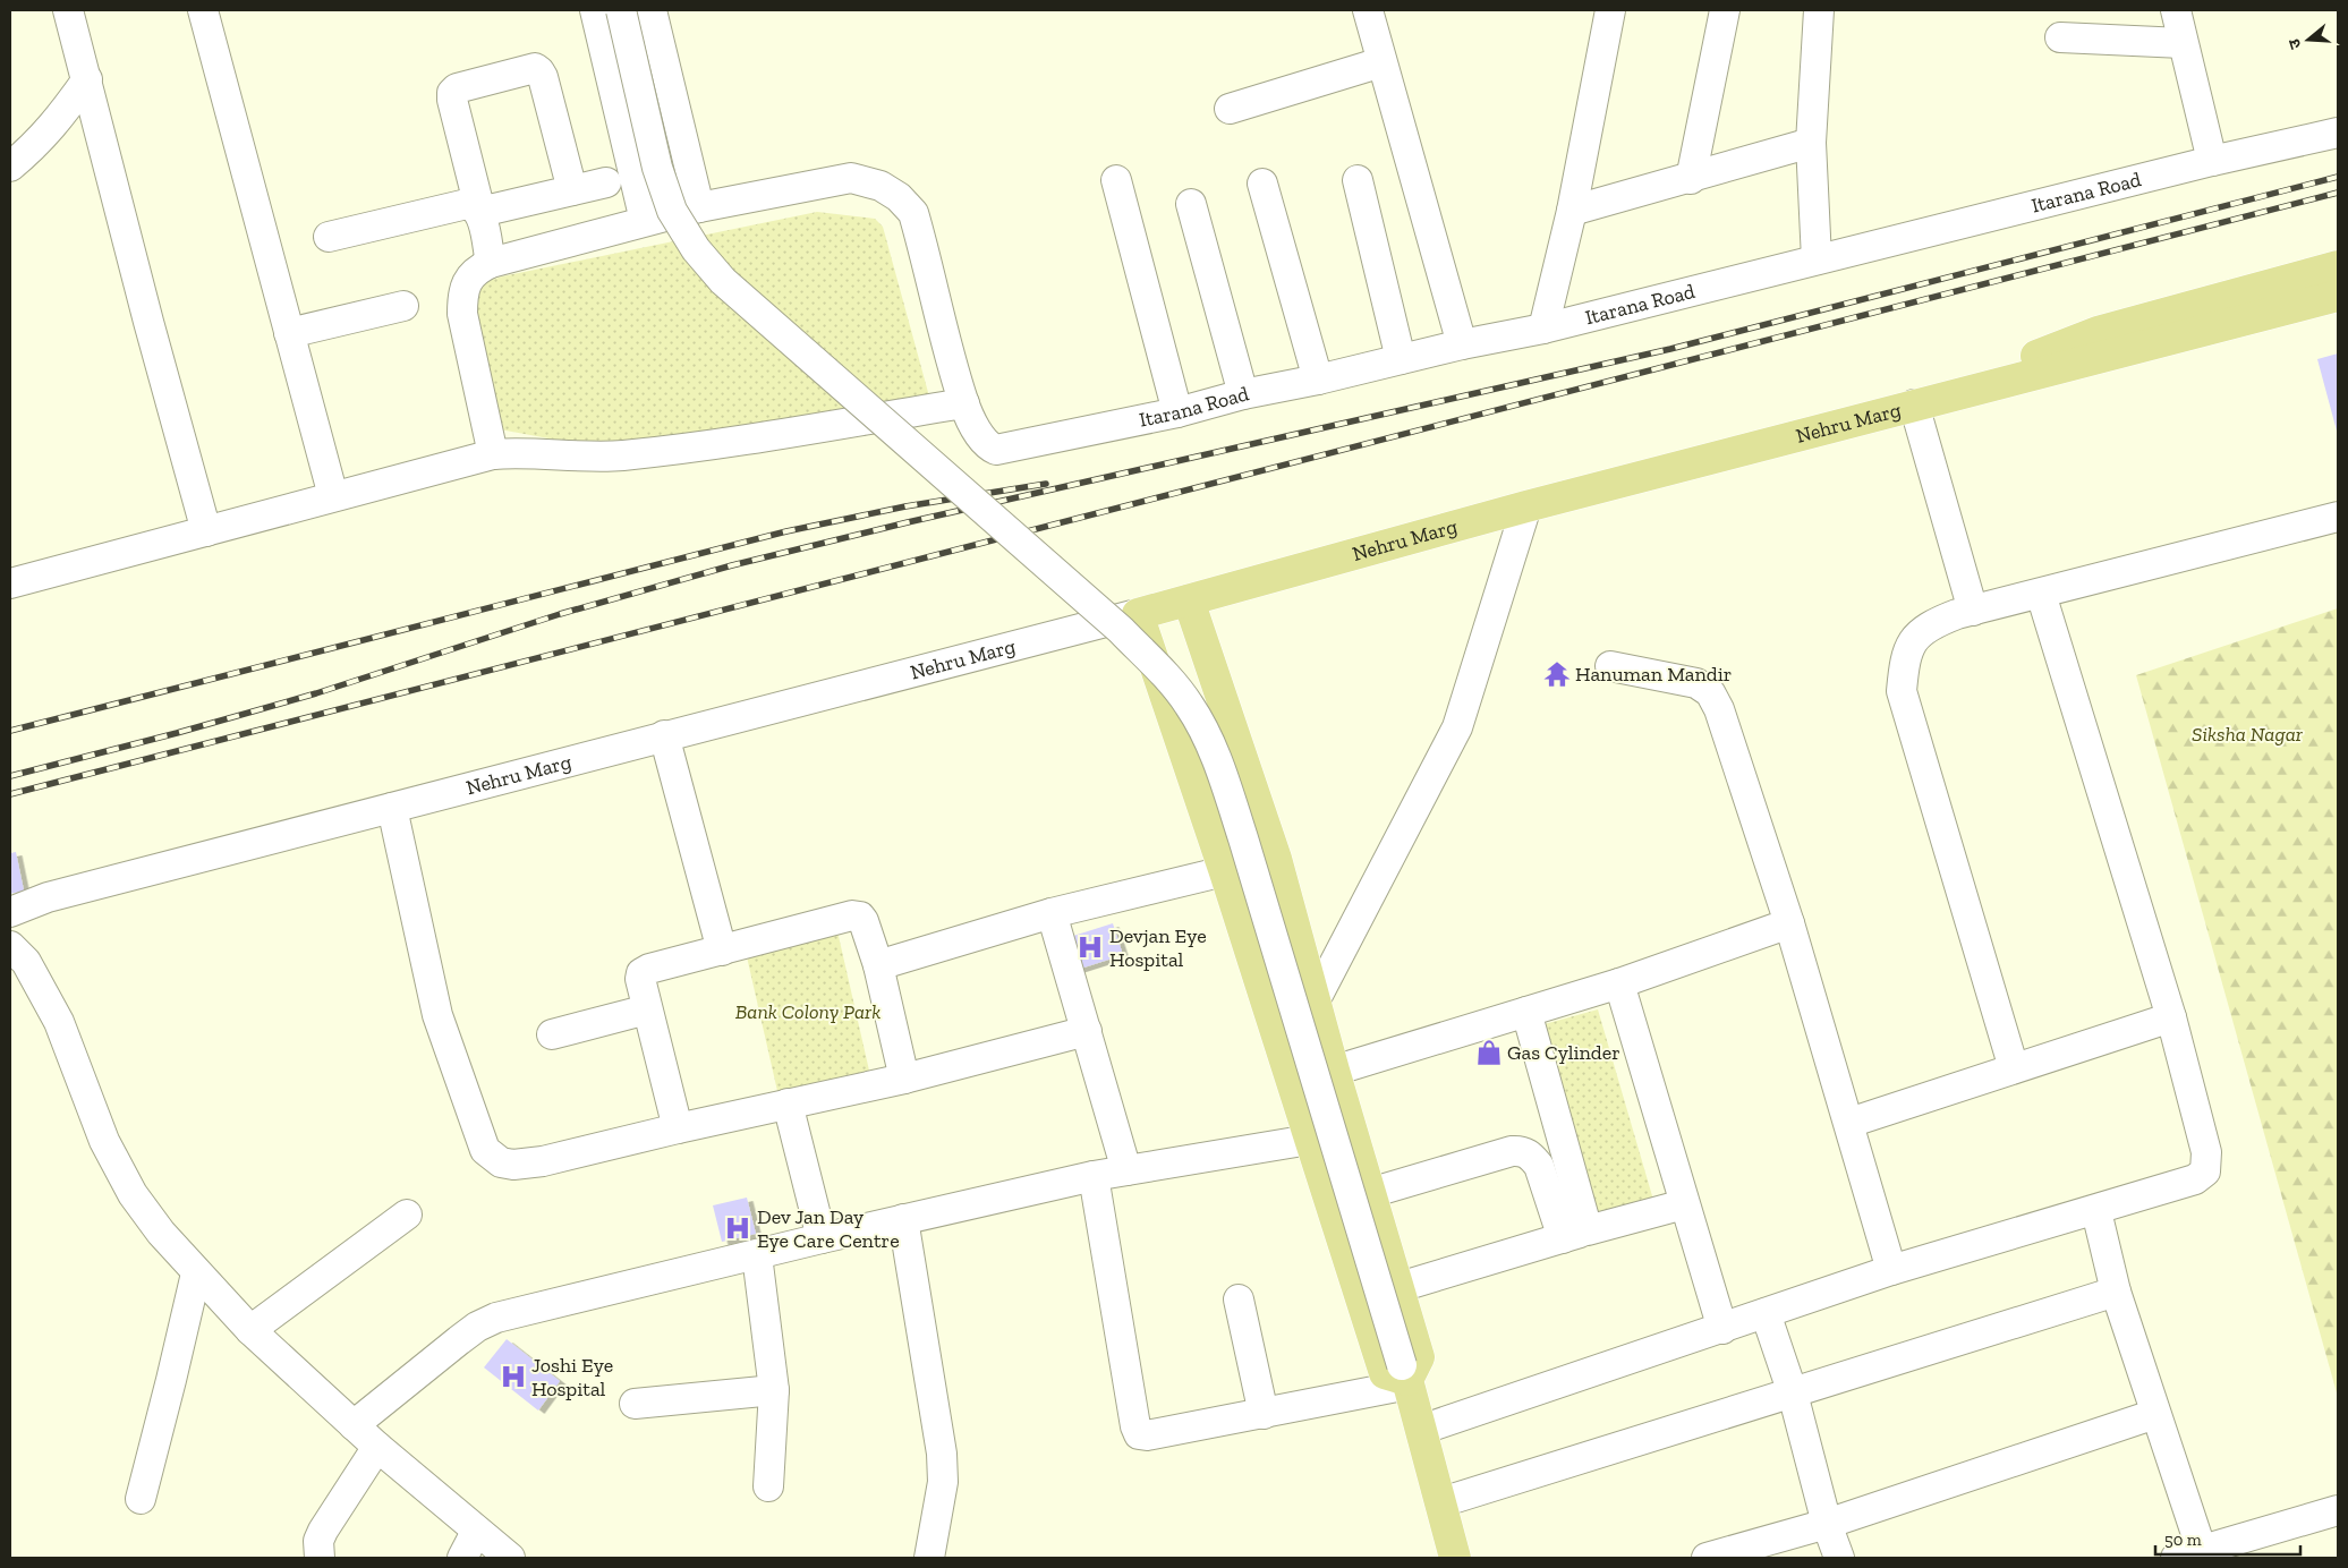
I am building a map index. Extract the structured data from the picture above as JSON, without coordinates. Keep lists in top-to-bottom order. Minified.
{"streets":{"main road":["Nehru Marg"],"street":["Itarana Road"]},"parks":["Siksha Nagar","Bank Colony Park"],"places":{"temple":["Hanuman Mandir"],"hospital":["Devjan Eye Hospital","Dev Jan Day Eye Care Centre","Joshi Eye Hospital"],"shop":["Gas Cylinder"]},"scale_bar":"50 m","north":"left"}
